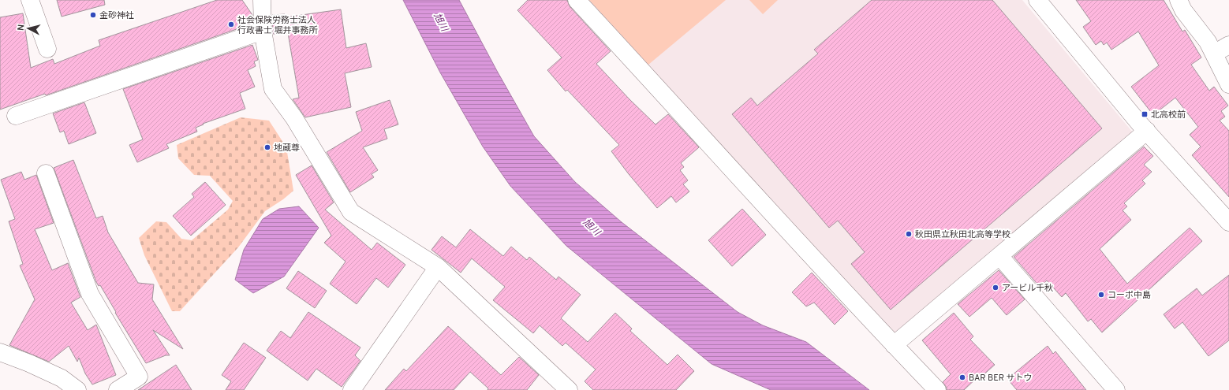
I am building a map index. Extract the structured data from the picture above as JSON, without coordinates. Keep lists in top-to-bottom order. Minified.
{"water":["旭川"],"places":{"other":["金砂神社","社会保険労務士法人 行政書士 堀井事務所","地蔵尊","秋田県立秋田北高等学校","アービル千秋","コーポ中島","BAR BER サトウ"],"transit":["北高校前"]},"north":"left"}
